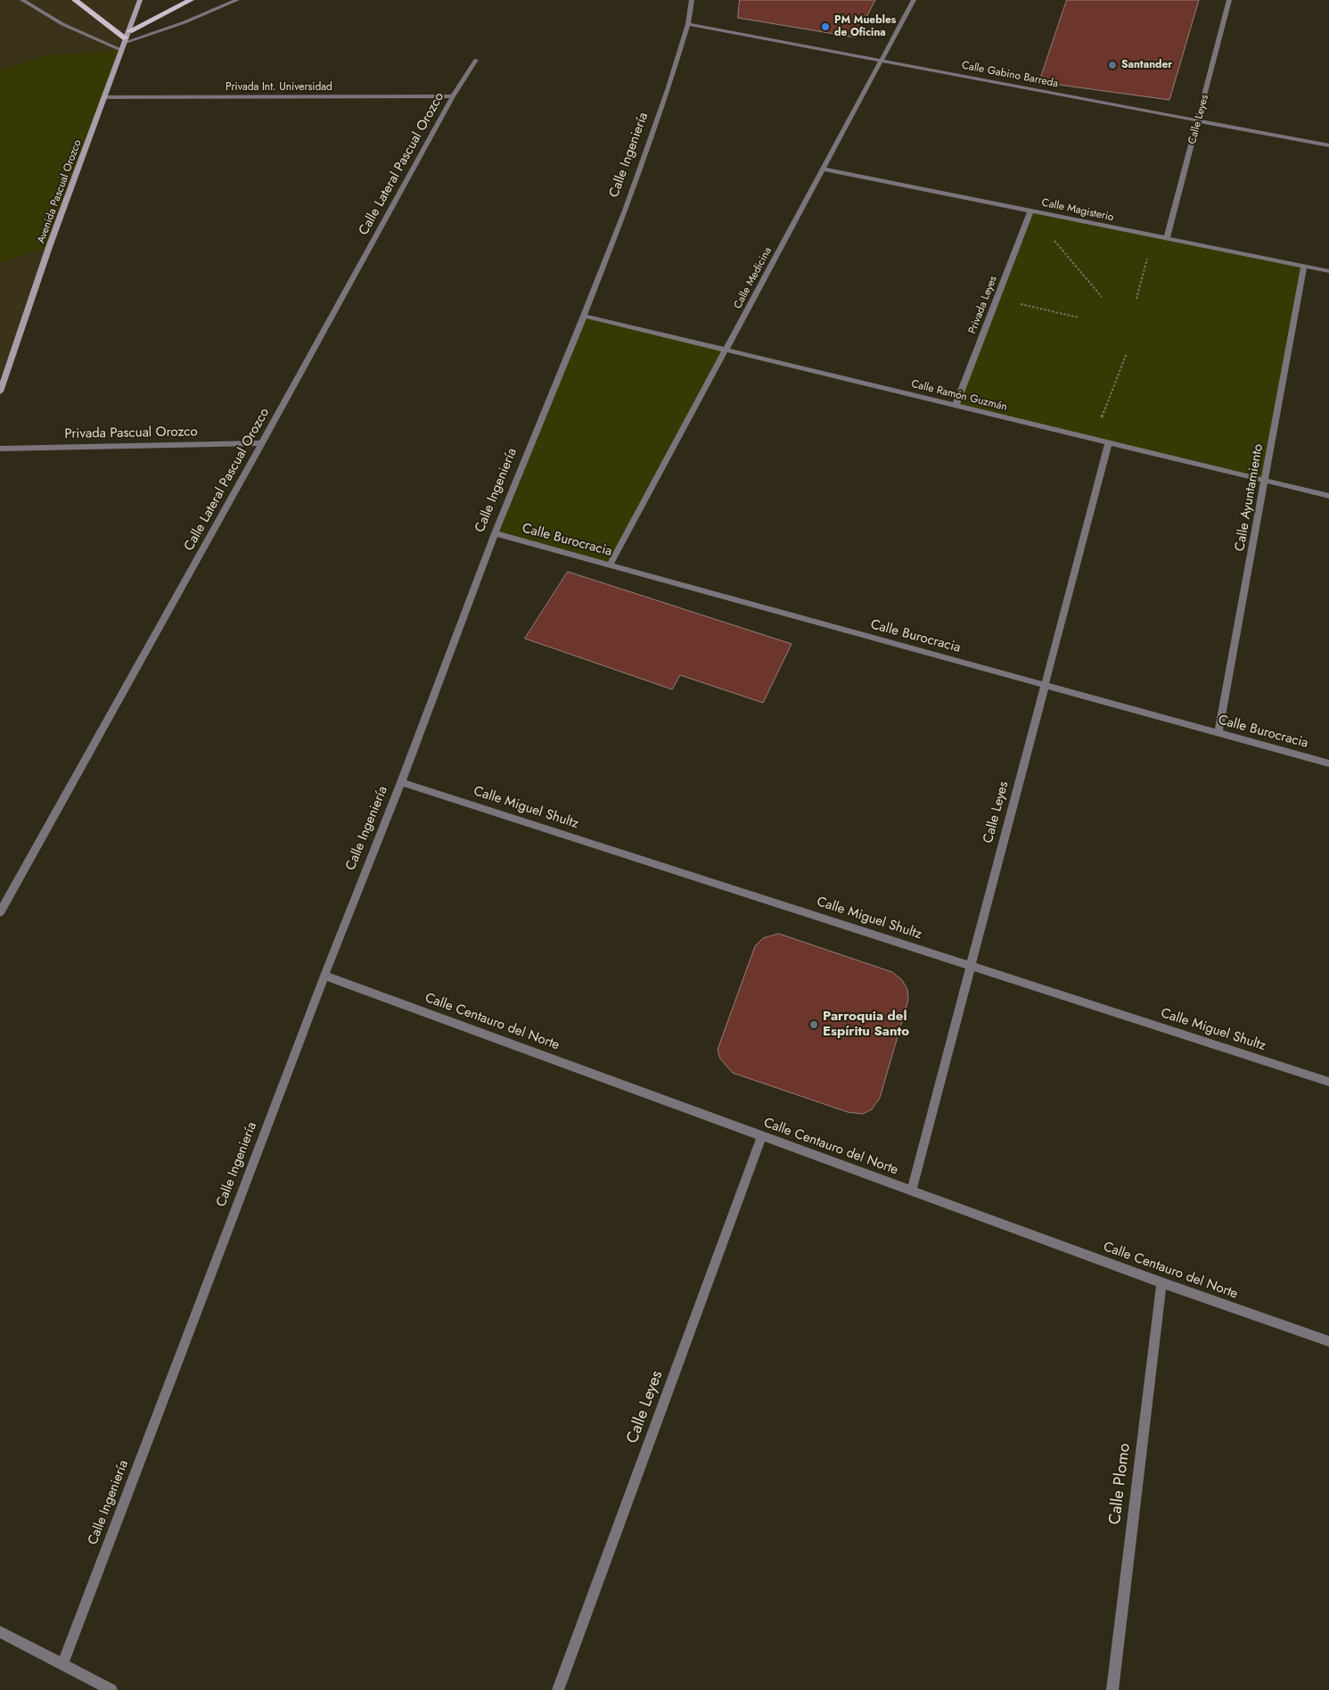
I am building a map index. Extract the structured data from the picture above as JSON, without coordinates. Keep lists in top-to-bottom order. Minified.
{"streets":{"main road":["Avenida Pascual Orozco"],"street":["Calle Gabino Barreda","Privada Int. Universidad","Calle Leyes","Calle Ingeniería","Calle Lateral Pascual Orozco","Calle Magisterio","Calle Medicina","Privada Leyes","Calle Ramón Guzmán","Privada Pascual Orozco","Calle Ayuntamiento","Calle Burocracia","Calle Miguel Shultz","Calle Centauro del Norte","Calle Plomo"]},"crossings":[["Calle Gabino Barreda","Calle Leyes"],["Calle Gabino Barreda","Calle Ingeniería"],["Calle Gabino Barreda","Calle Medicina"],["Privada Int. Universidad","Calle Lateral Pascual Orozco"],["Privada Int. Universidad","Avenida Pascual Orozco"],["Calle Leyes","Calle Magisterio"],["Calle Leyes","Calle Ramón Guzmán"],["Calle Leyes","Calle Burocracia"],["Calle Leyes","Calle Miguel Shultz"],["Calle Leyes","Calle Centauro del Norte"],["Calle Ingeniería","Calle Ramón Guzmán"],["Calle Ingeniería","Calle Burocracia"],["Calle Ingeniería","Calle Miguel Shultz"],["Calle Ingeniería","Calle Centauro del Norte"],["Calle Lateral Pascual Orozco","Privada Pascual Orozco"],["Calle Magisterio","Calle Medicina"],["Calle Magisterio","Privada Leyes"],["Calle Magisterio","Calle Ayuntamiento"],["Calle Medicina","Calle Ramón Guzmán"],["Calle Medicina","Calle Burocracia"],["Privada Leyes","Calle Ramón Guzmán"],["Calle Ramón Guzmán","Calle Ayuntamiento"],["Calle Ayuntamiento","Calle Burocracia"],["Calle Centauro del Norte","Calle Plomo"]],"places":["PM Muebles de Oficina","Santander","Parroquia del Espíritu Santo"]}
